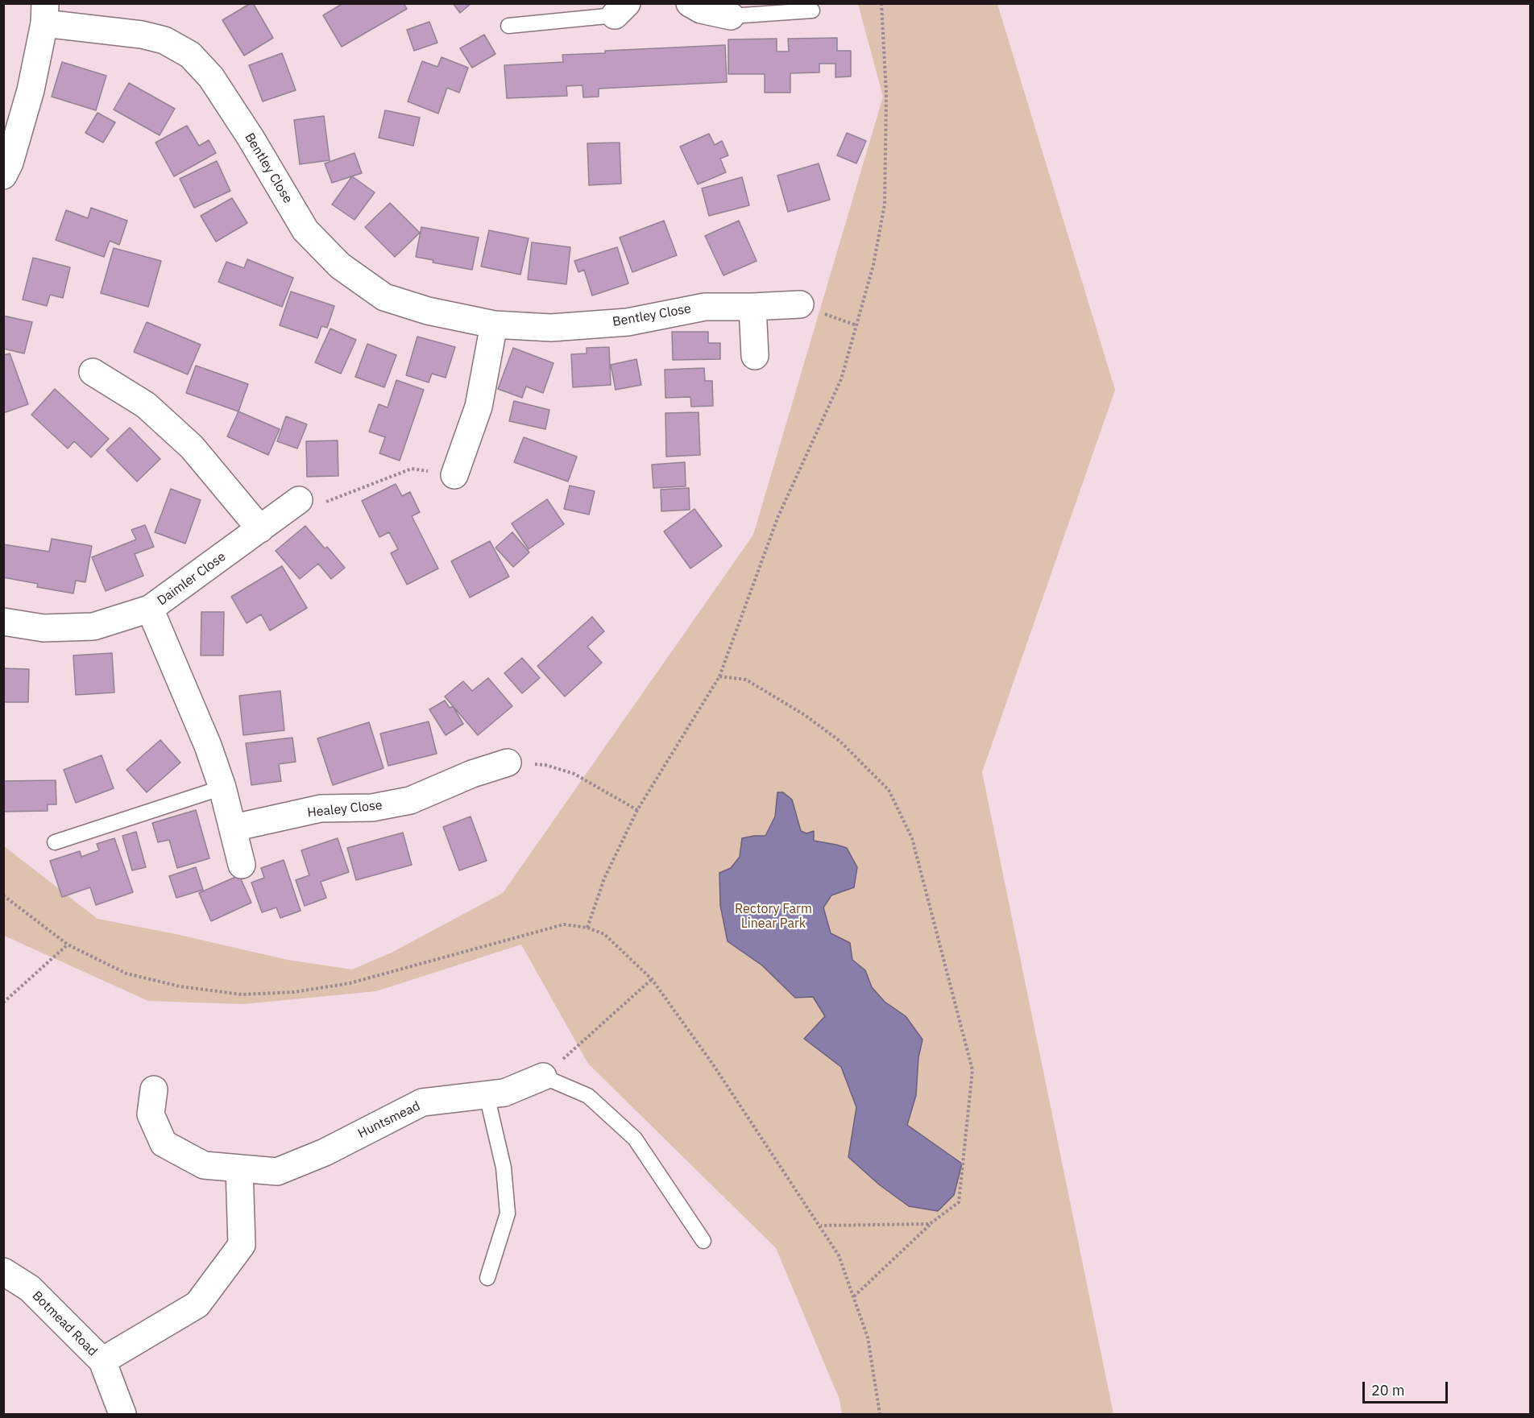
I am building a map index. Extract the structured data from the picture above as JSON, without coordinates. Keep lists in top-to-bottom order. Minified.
{"streets":{"street":["Bentley Close","Daimler Close","Healey Close","Huntsmead","Botmead Road"]},"parks":["Rectory Farm Linear Park"],"scale_bar":"20 m"}
